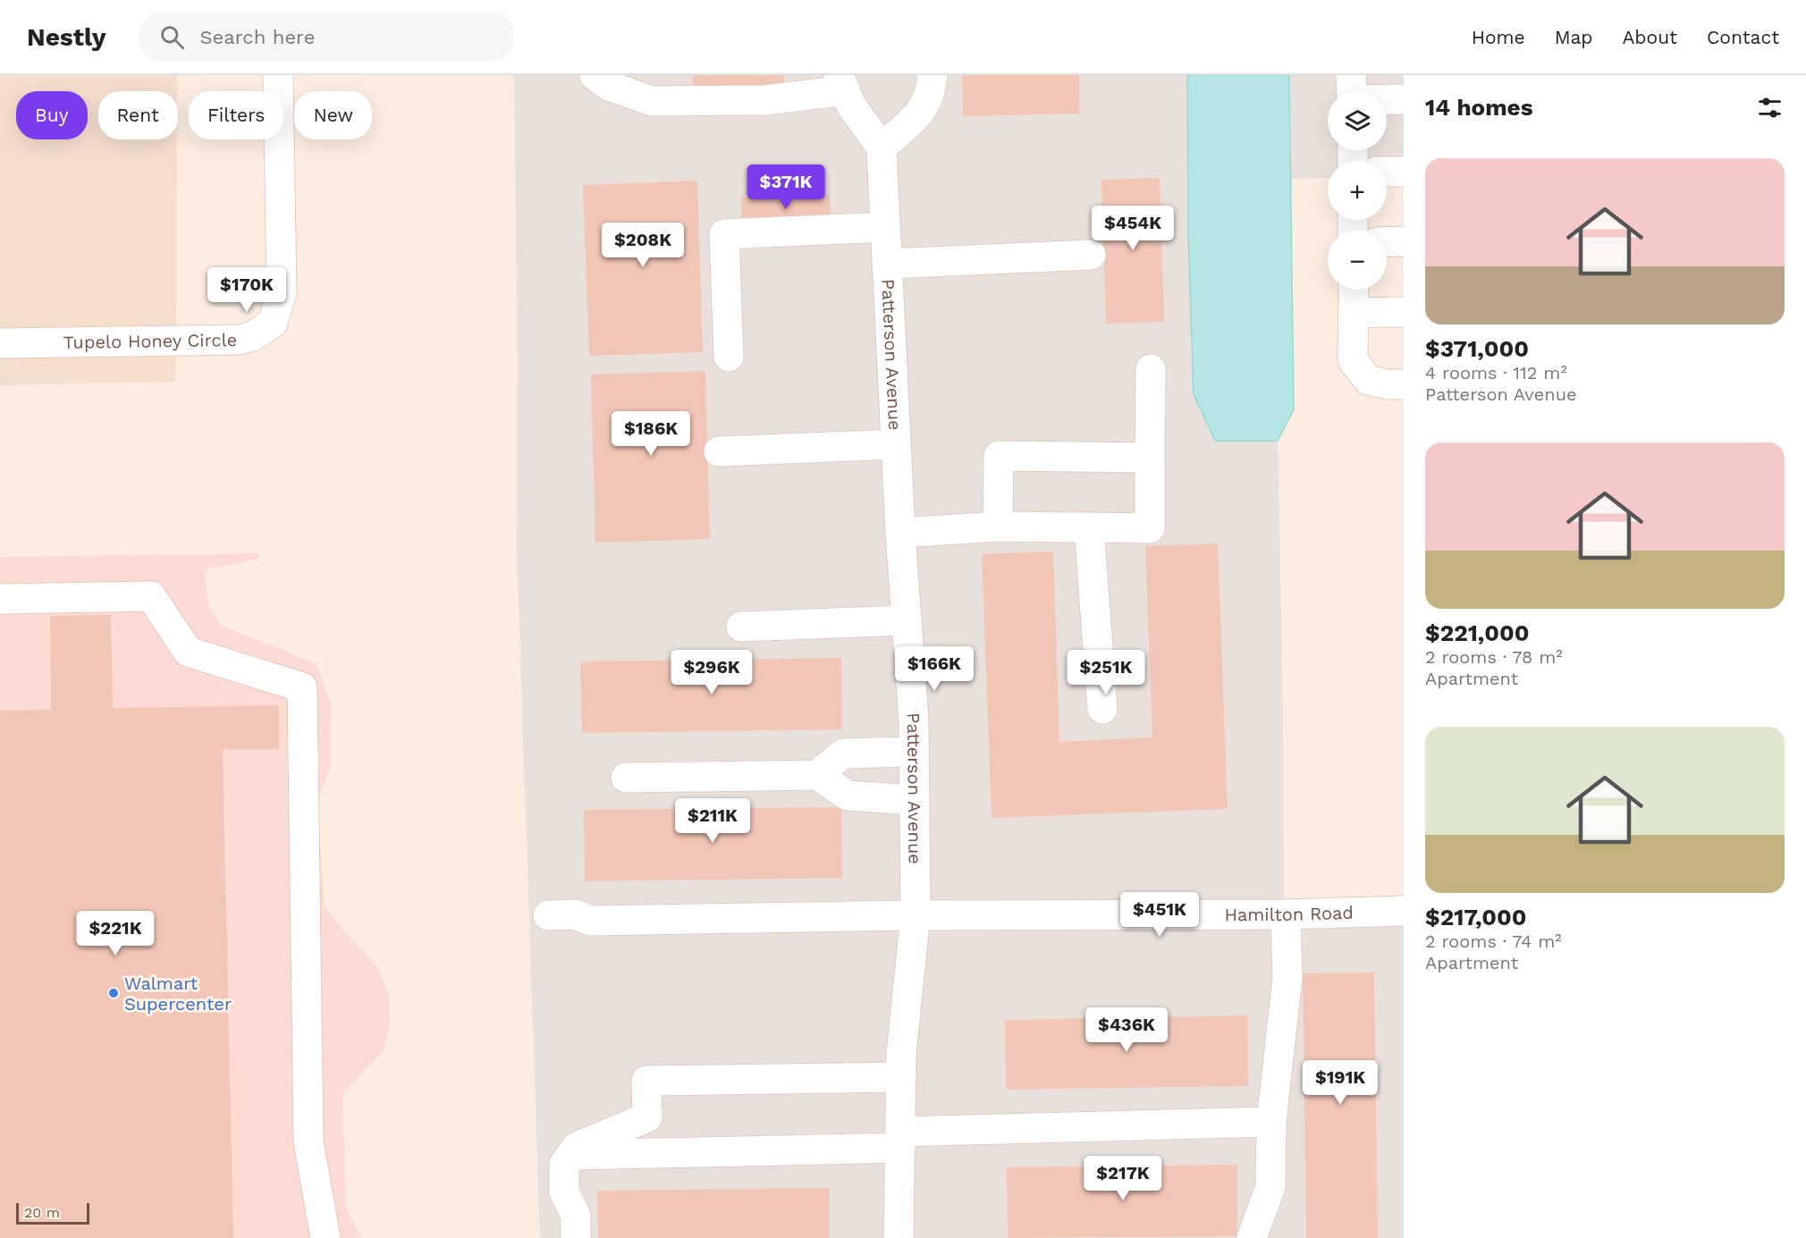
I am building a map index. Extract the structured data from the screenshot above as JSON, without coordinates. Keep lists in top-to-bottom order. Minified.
{"streets":{"street":["Tupelo Honey Circle","Patterson Avenue","Hamilton Road"]},"crossings":[["Patterson Avenue","Hamilton Road"]],"places":["Walmart Supercenter"],"scale_bar":"20 m","page":{"header":"Nestly","search":"Search here","nav":["Home","Map","About","Contact"],"heading":"14 homes","map_buttons":["+","−"],"chip":["Buy","Rent","Filters","New"],"list":[{"name":"$371,000","note":"4 rooms · 112 m² · Patterson Avenue"},{"name":"$221,000","note":"2 rooms · 78 m² · Apartment"},{"name":"$217,000","note":"2 rooms · 74 m² · Apartment"}],"price":["$371K","$454K","$208K","$170K","$186K","$166K","$296K","$251K","$211K","$451K","$221K","$436K","$191K","$217K"],"scale":"20 m"}}
